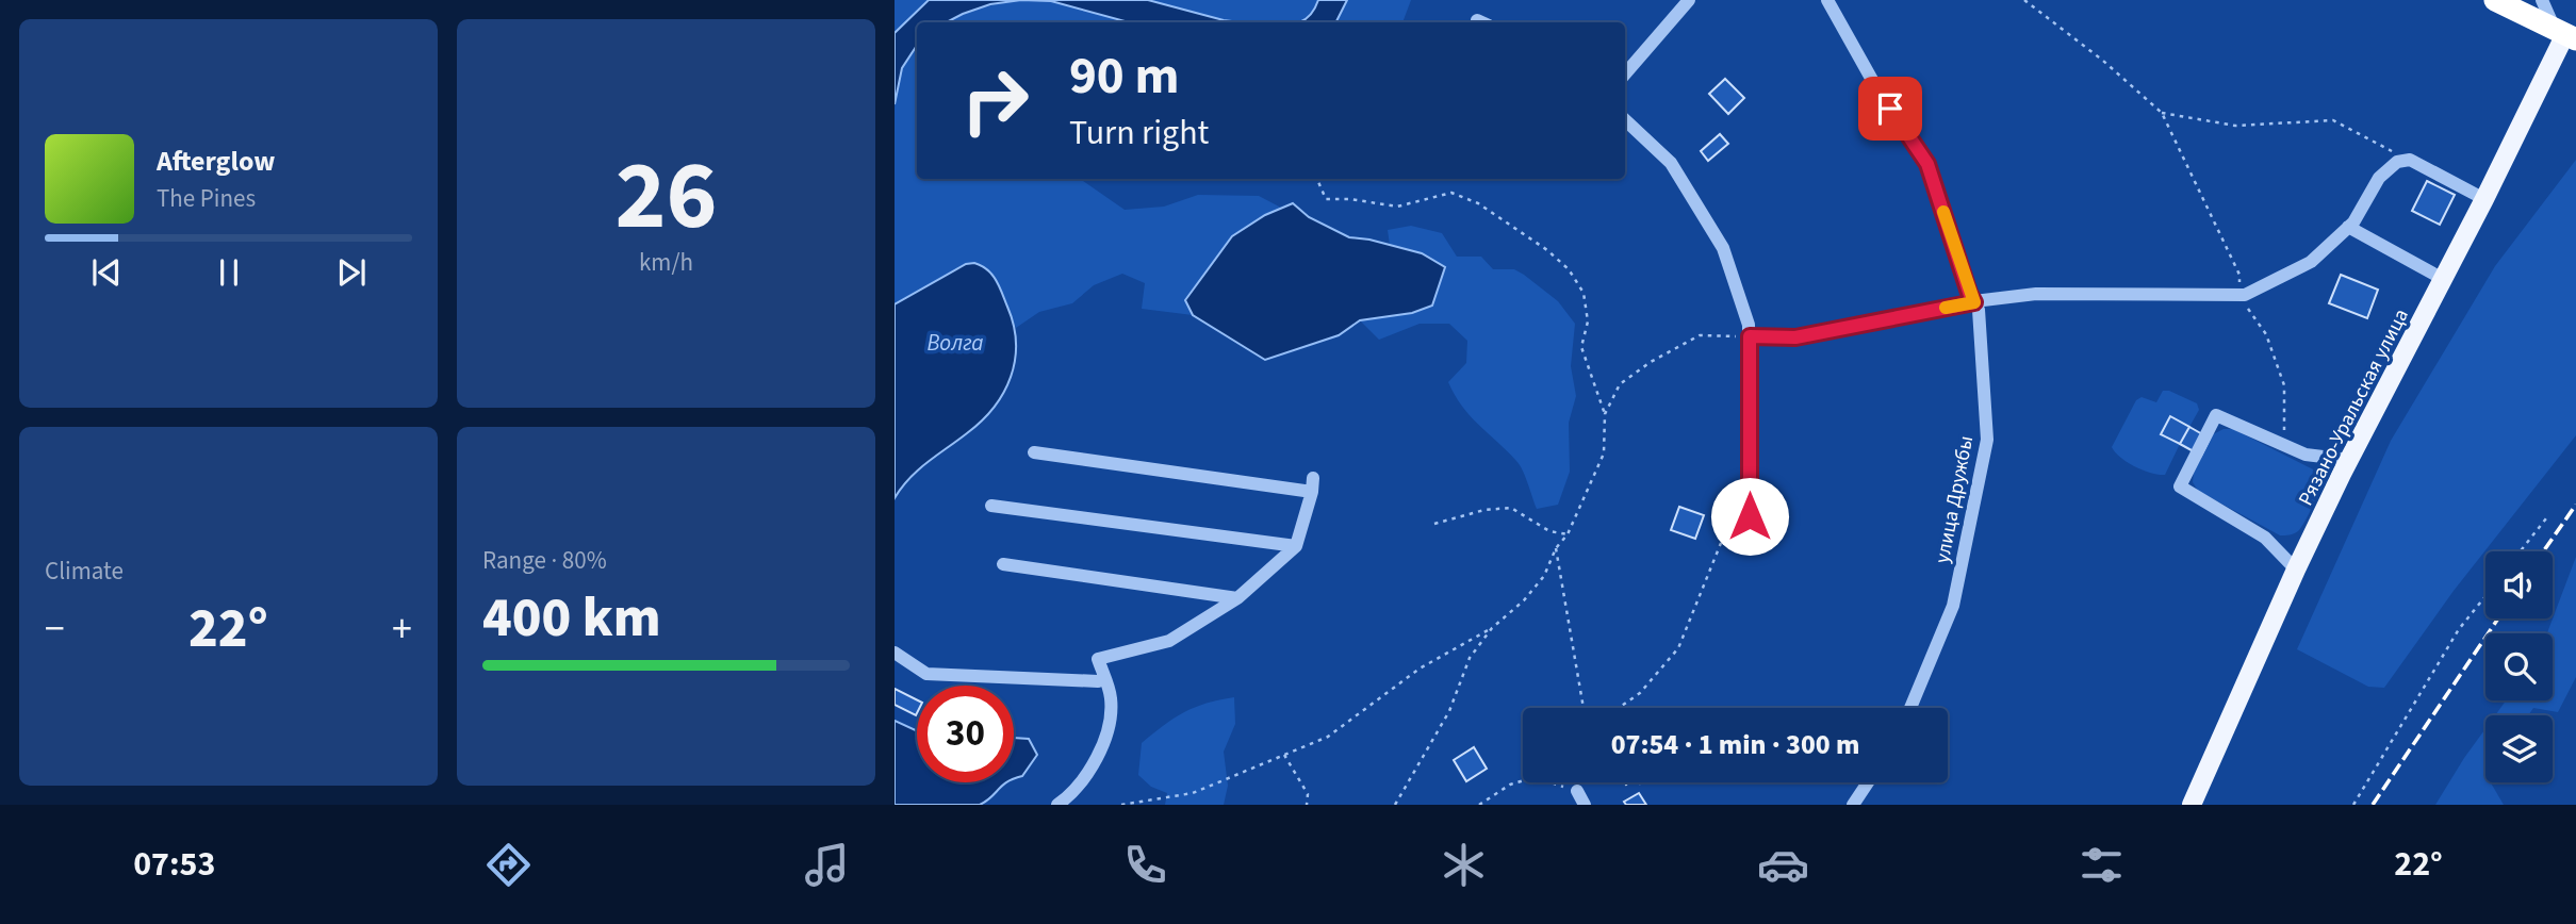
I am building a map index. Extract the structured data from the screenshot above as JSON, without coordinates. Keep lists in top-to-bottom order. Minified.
{"streets":{"main road":["Рязано-Уральская улица"],"street":["улица Дружбы"]},"water":["Волга"],"page":{"tile":[["26","km/h"],"Climate",["Range · 80%","400 km"]],"turn":["90 m","Turn right"],"song":["Afterglow","The Pines"],"heat":["−","22°","+"],"limit":"30","trip":"07:54 · 1 min · 300 m","tabs":["07:53","22°"]}}
